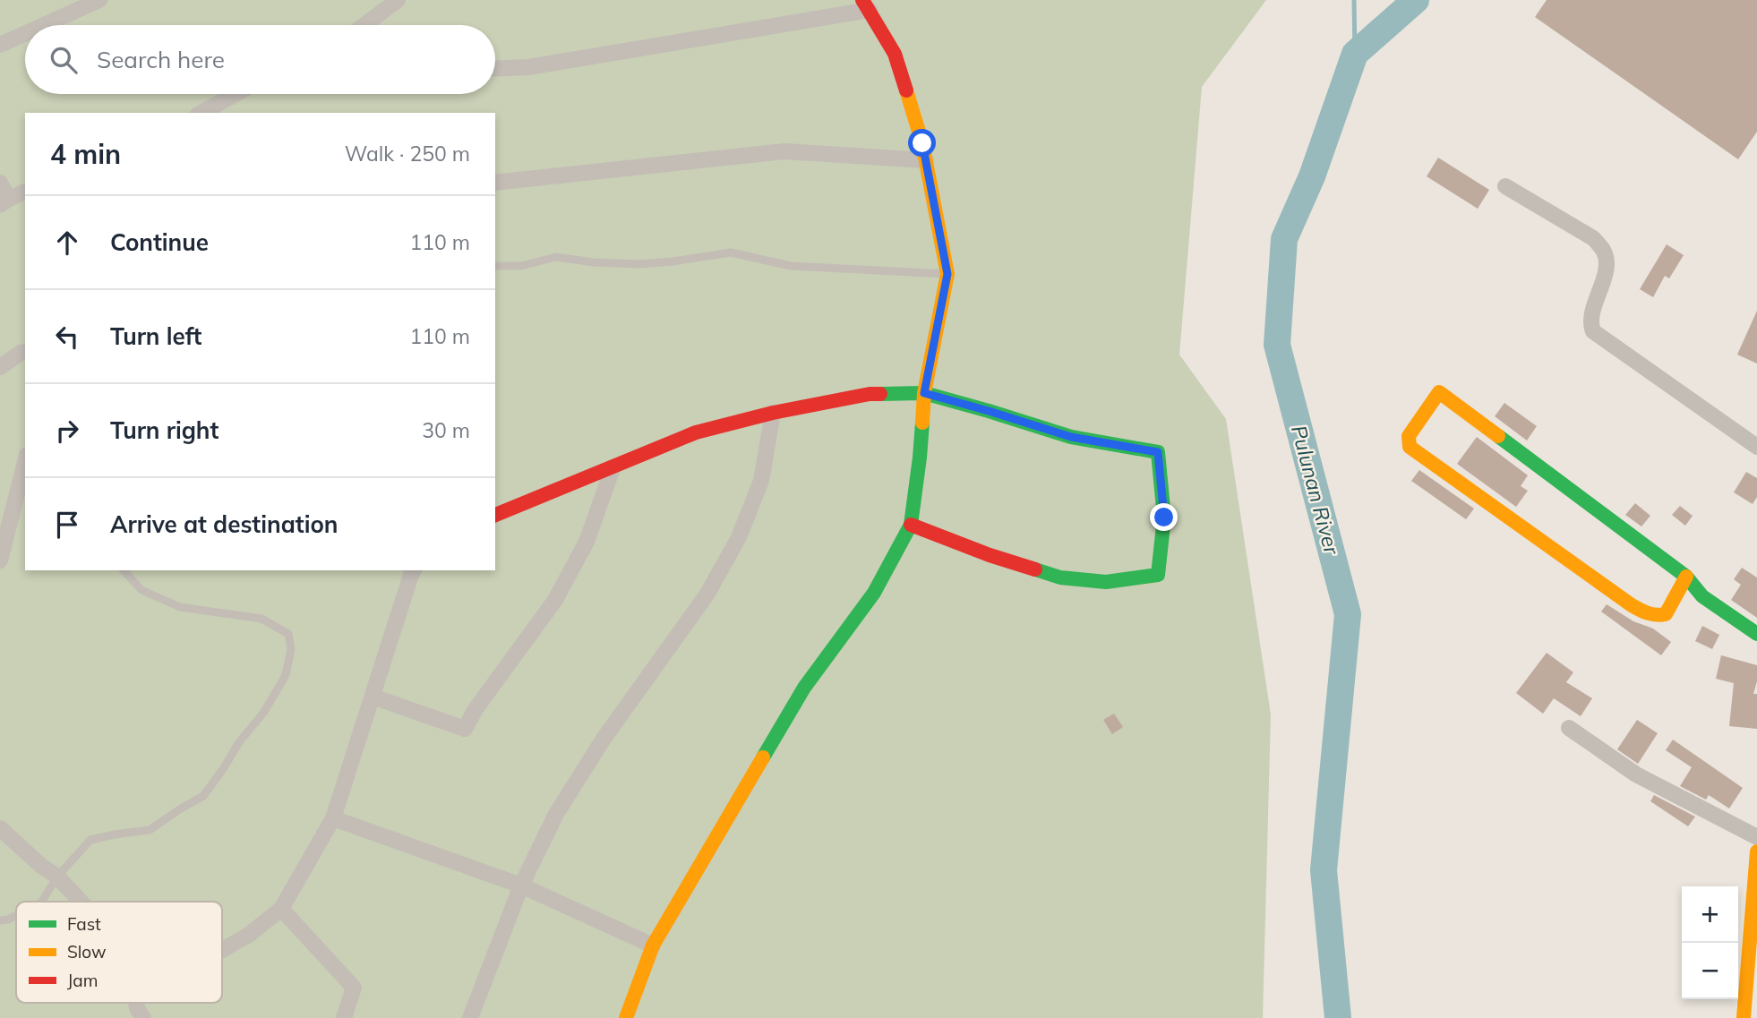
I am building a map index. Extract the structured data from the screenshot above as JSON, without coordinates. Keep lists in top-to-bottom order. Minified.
{"water":["Pulunan River"],"legend":["Fast","Slow","Jam"],"page":{"search":"Search here","heading":["4 min","Walk · 250 m"],"list":[["Continue","110 m"],["Turn left","110 m"],["Turn right","30 m"],"Arrive at destination"],"map_buttons":["+","−"]}}
